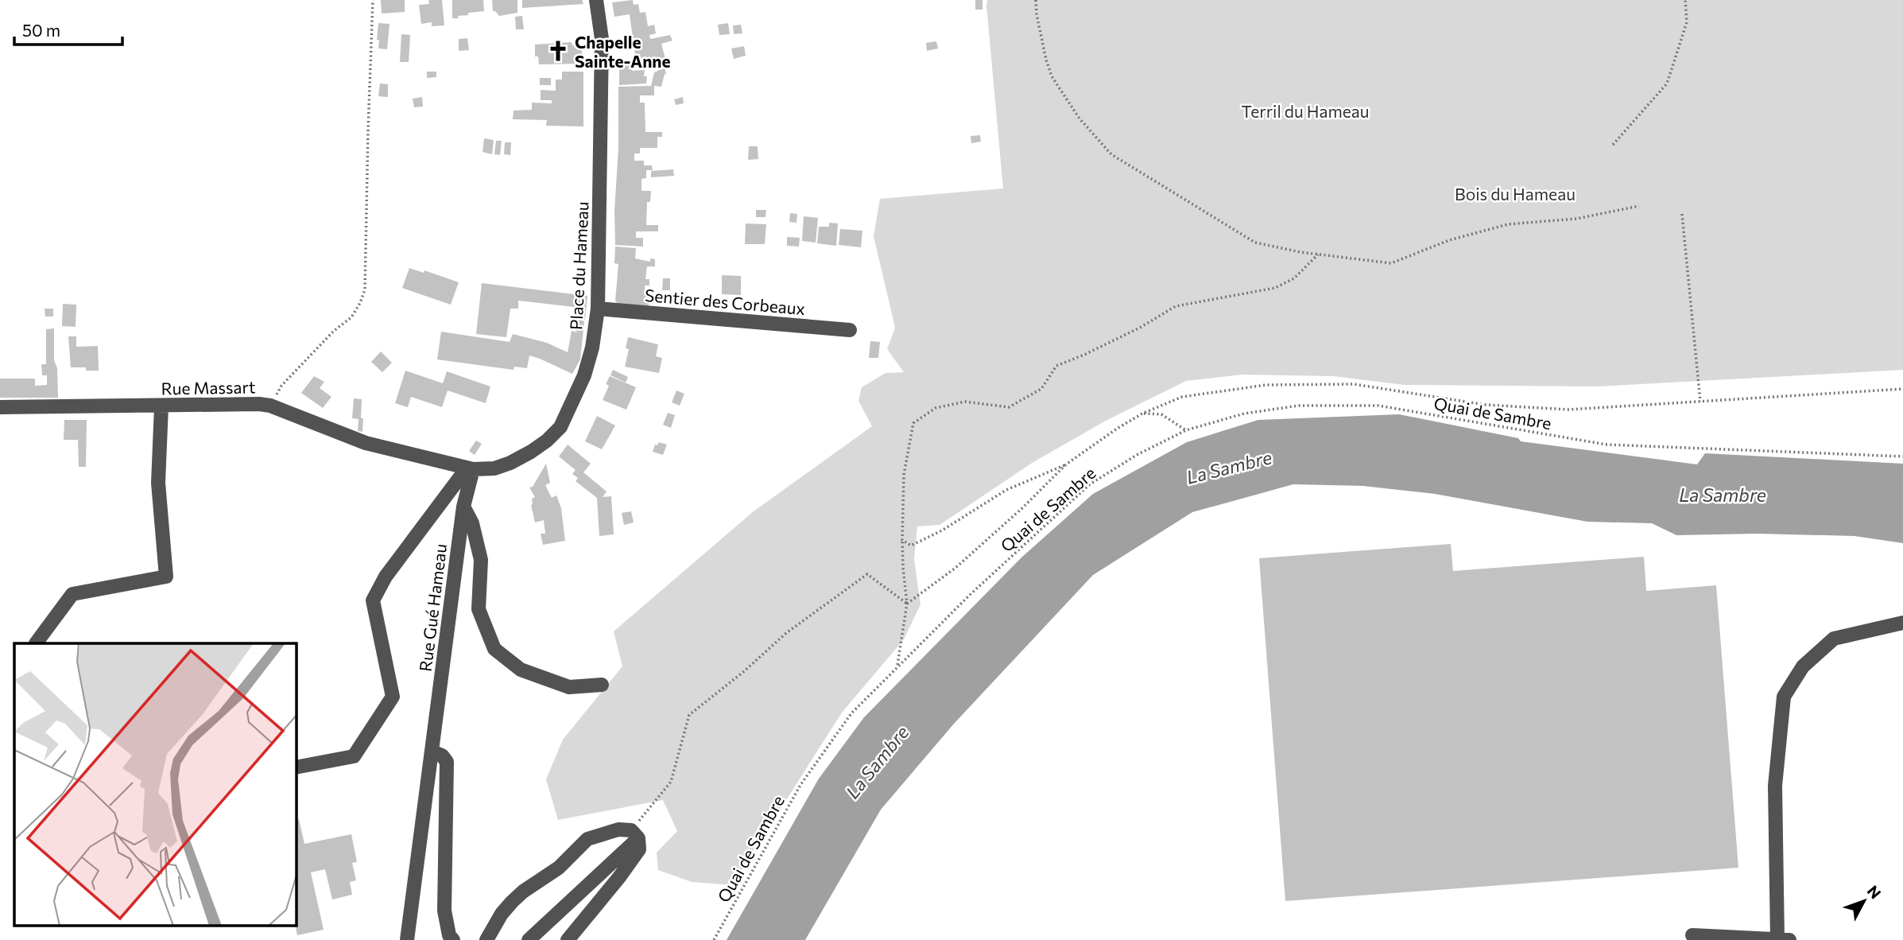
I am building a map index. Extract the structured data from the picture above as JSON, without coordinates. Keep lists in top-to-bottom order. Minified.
{"streets":{"street":["Place du Hameau","Sentier des Corbeaux","Rue Massart","Rue Gué Hameau"],"path":["Quai de Sambre"]},"crossings":[["Place du Hameau","Sentier des Corbeaux"],["Place du Hameau","Rue Massart"],["Place du Hameau","Rue Gué Hameau"],["Rue Massart","Rue Gué Hameau"]],"water":["La Sambre"],"parks":["Terril du Hameau","Bois du Hameau"],"places":{"church":["Chapelle Sainte-Anne"]},"scale_bar":"50 m","north":"top right"}
